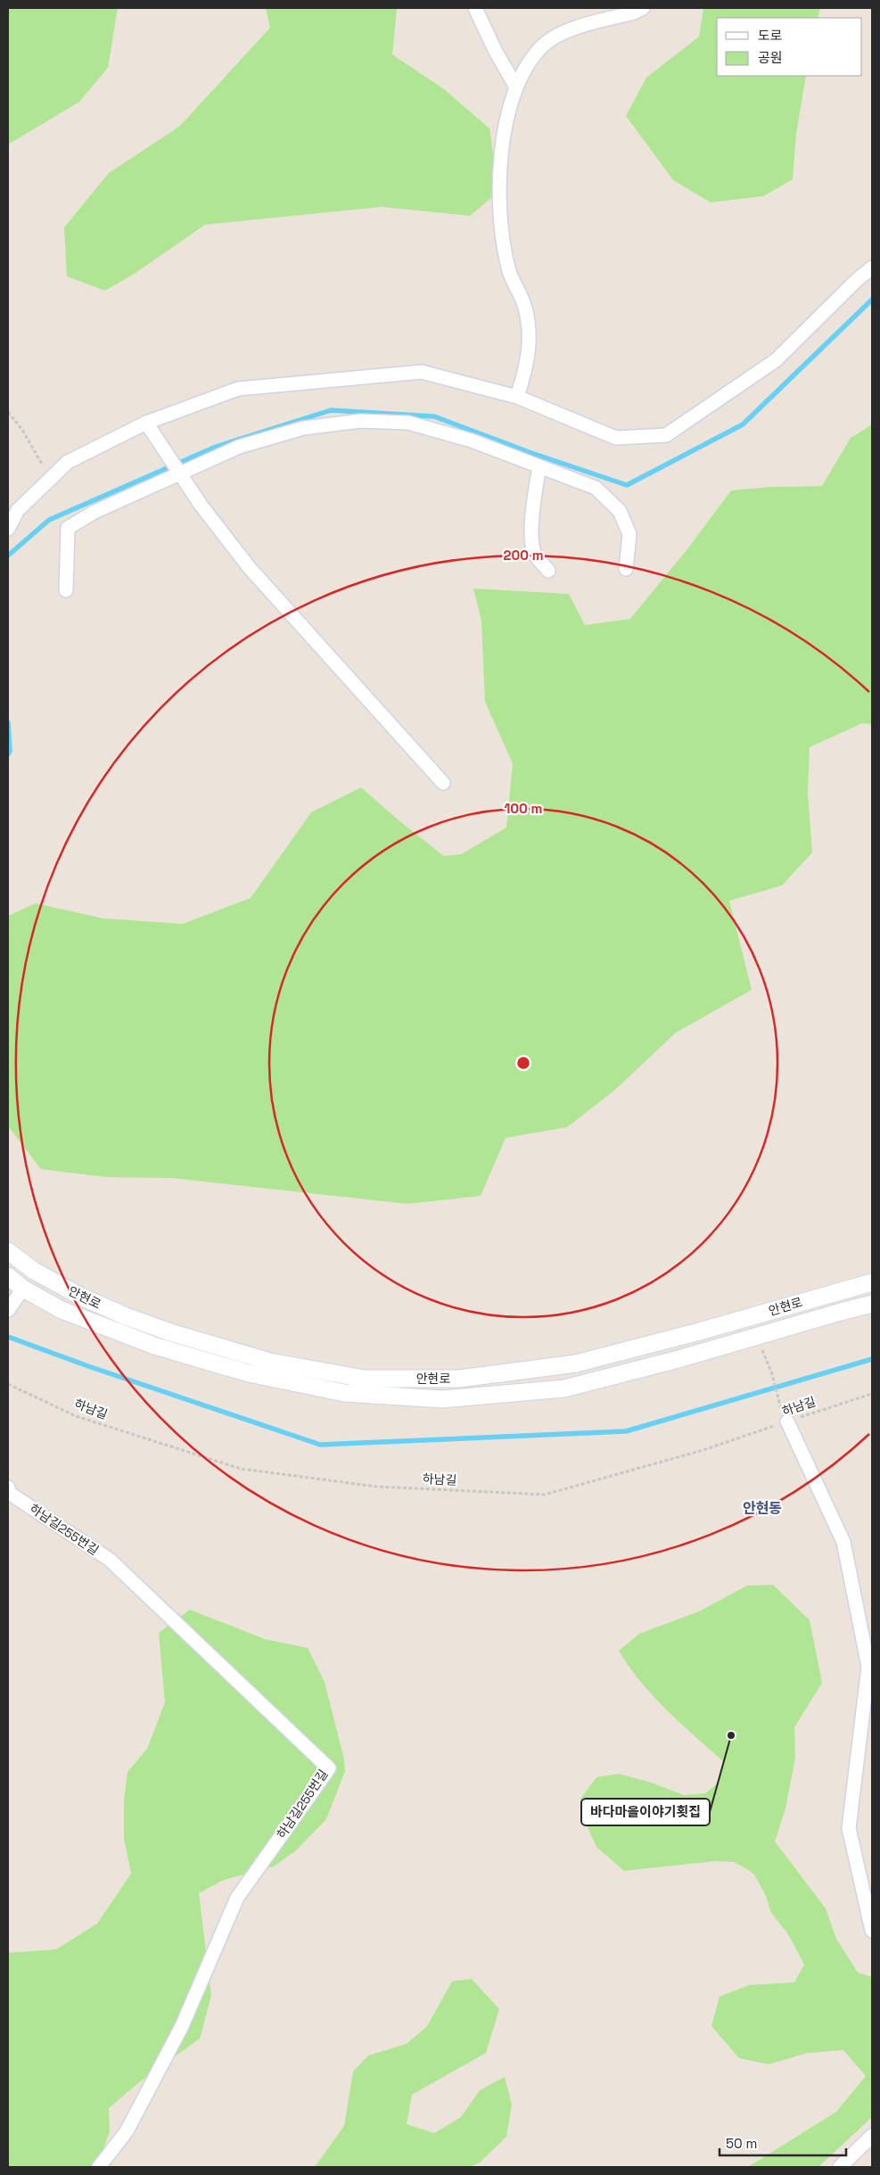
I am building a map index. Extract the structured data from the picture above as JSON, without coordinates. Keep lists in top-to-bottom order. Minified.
{"streets":{"street":["안현로","하남길255번길"],"path":["하남길"]},"districts":["안현동"],"places":["바다마을이야기횟집"],"legend":["도로","공원"],"scale_bar":"50 m","rings":["200 m","100 m"]}
